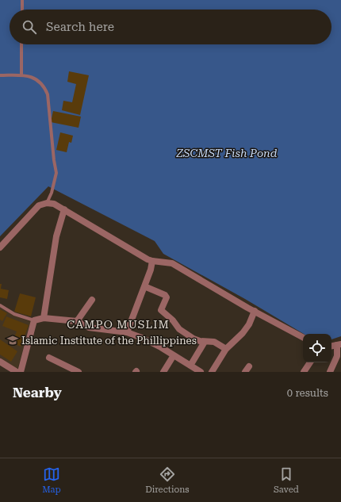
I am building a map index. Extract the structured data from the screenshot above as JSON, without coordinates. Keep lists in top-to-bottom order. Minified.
{"districts":["CAMPO MUSLIM"],"water":["ZSCMST Fish Pond"],"places":{"school or university":["Islamic Institute of the Phillippines"]},"page":{"search":"Search here","heading":["Nearby","0 results"],"nav":["Map","Directions","Saved"]}}
